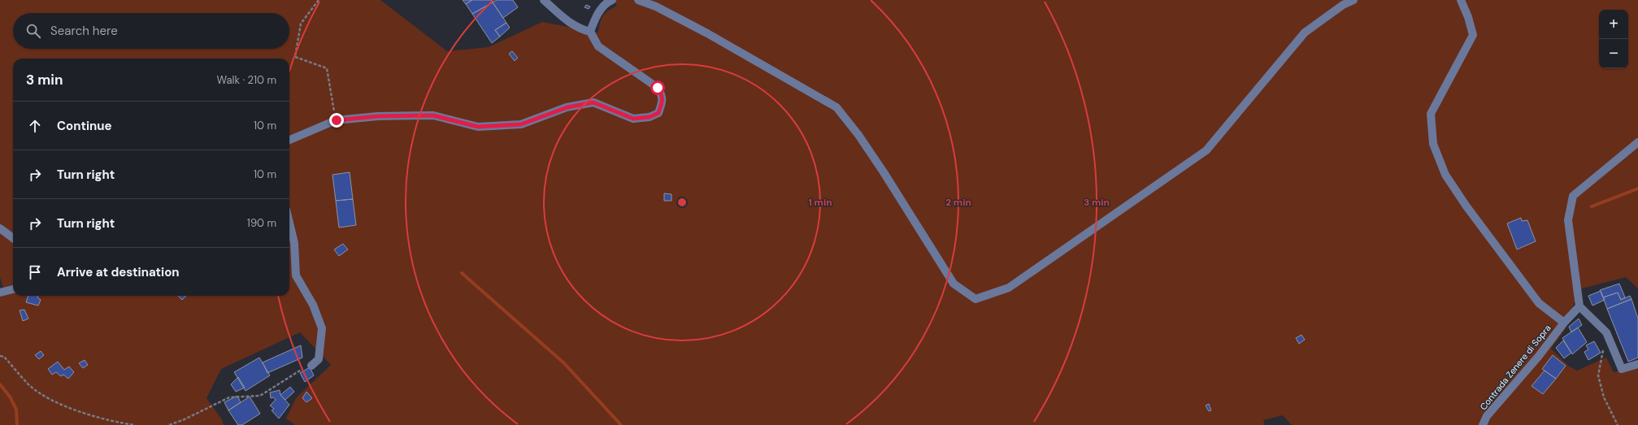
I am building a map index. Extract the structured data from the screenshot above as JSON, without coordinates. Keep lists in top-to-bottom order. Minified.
{"streets":{"street":["Contrada Zenere di Sopra"]},"page":{"map_buttons":["+","−"],"search":"Search here","heading":["3 min","Walk · 210 m"],"list":[["Continue","10 m"],["Turn right","10 m"],["Turn right","190 m"],"Arrive at destination"]},"rings":["1 min","2 min","3 min"]}
